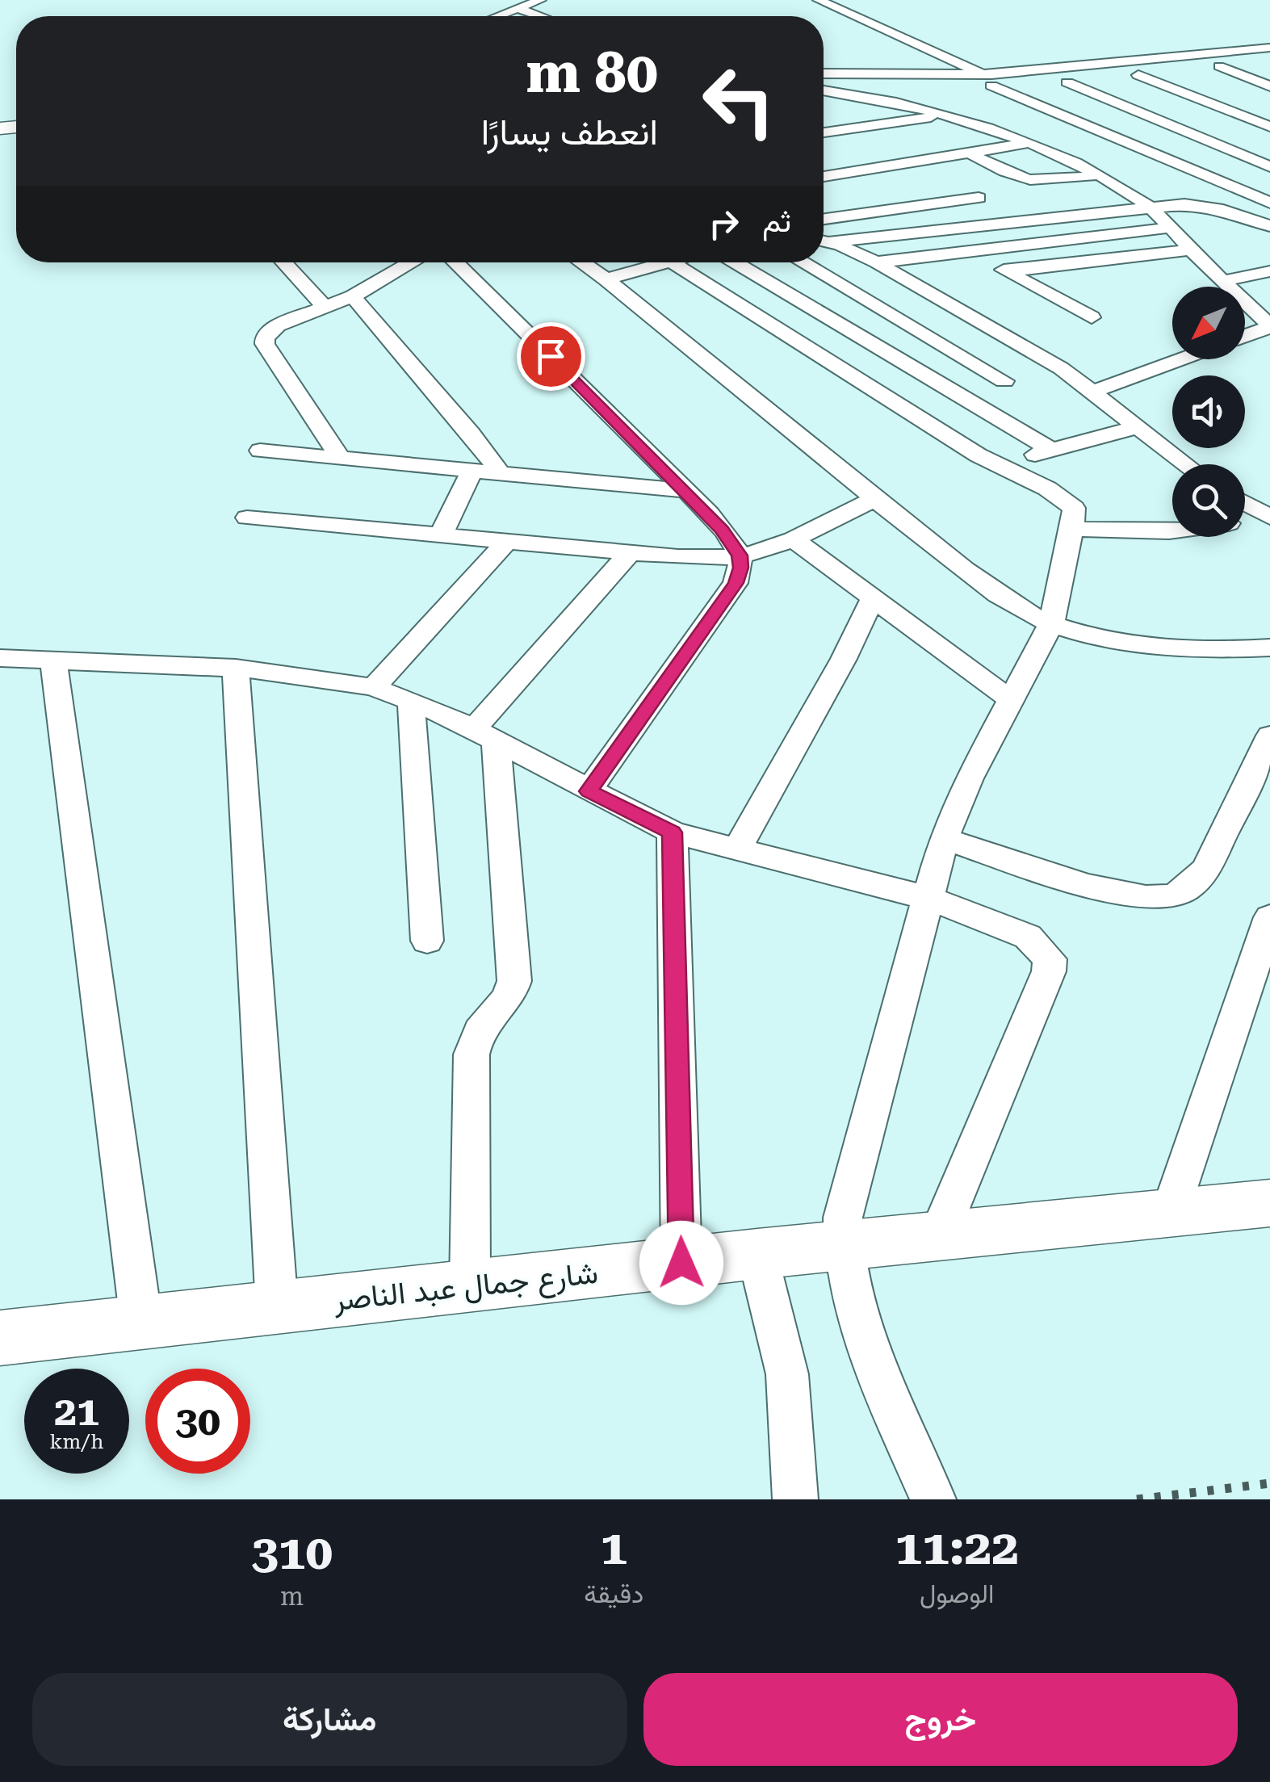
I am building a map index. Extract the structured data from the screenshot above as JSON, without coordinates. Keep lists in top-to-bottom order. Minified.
{"streets":{"street":["شارع جمال عبد الناصر"]},"north":"bottom left","page":{"turn":["80 m","انعطف يسارًا"],"then":"ثم","speed":"21 km/h","limit":"30","eta":["11:22","الوصول","1","دقيقة","310","m"],"buttons":["خروج","مشاركة"]}}
